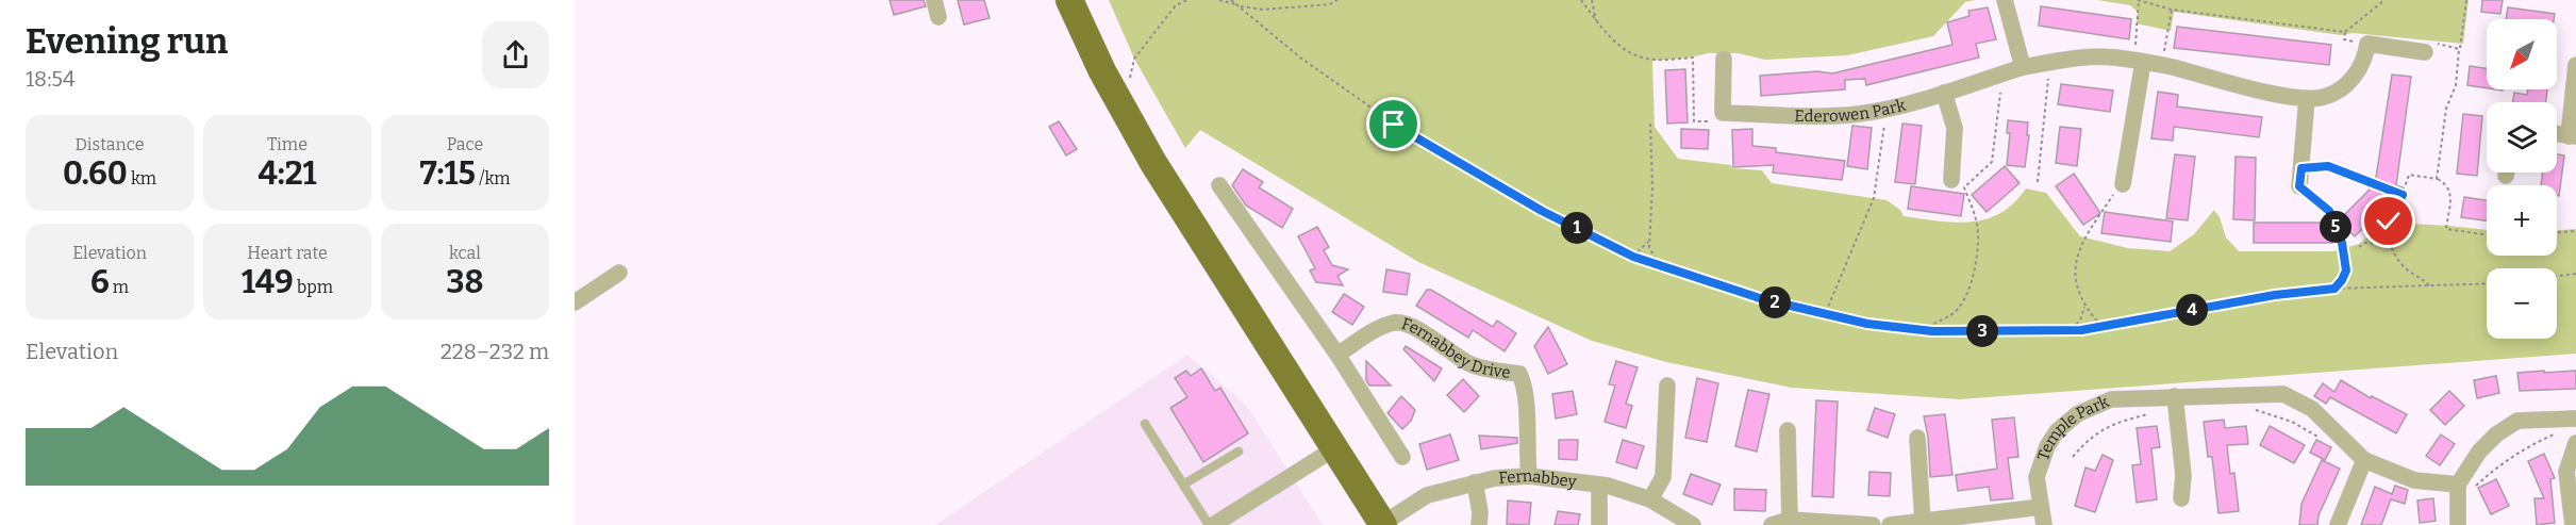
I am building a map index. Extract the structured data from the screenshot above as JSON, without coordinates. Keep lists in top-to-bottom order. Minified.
{"streets":{"street":["Ederowen Park","Fernabbey Drive","Temple Park","Fernabbey"]},"crossings":[["Fernabbey Drive","Fernabbey"]],"north":"bottom left","page":{"heading":["Evening run","18:54"],"map_buttons":["+","−"],"stats":[["Distance","0.60 km"],["Time","4:21"],["Pace","7:15 /km"],["Elevation","6 m"],["Heart rate","149 bpm"],["kcal","38"]],"pins":["5","1","2","4","3"],"chart":["Elevation","228–232 m"]}}
